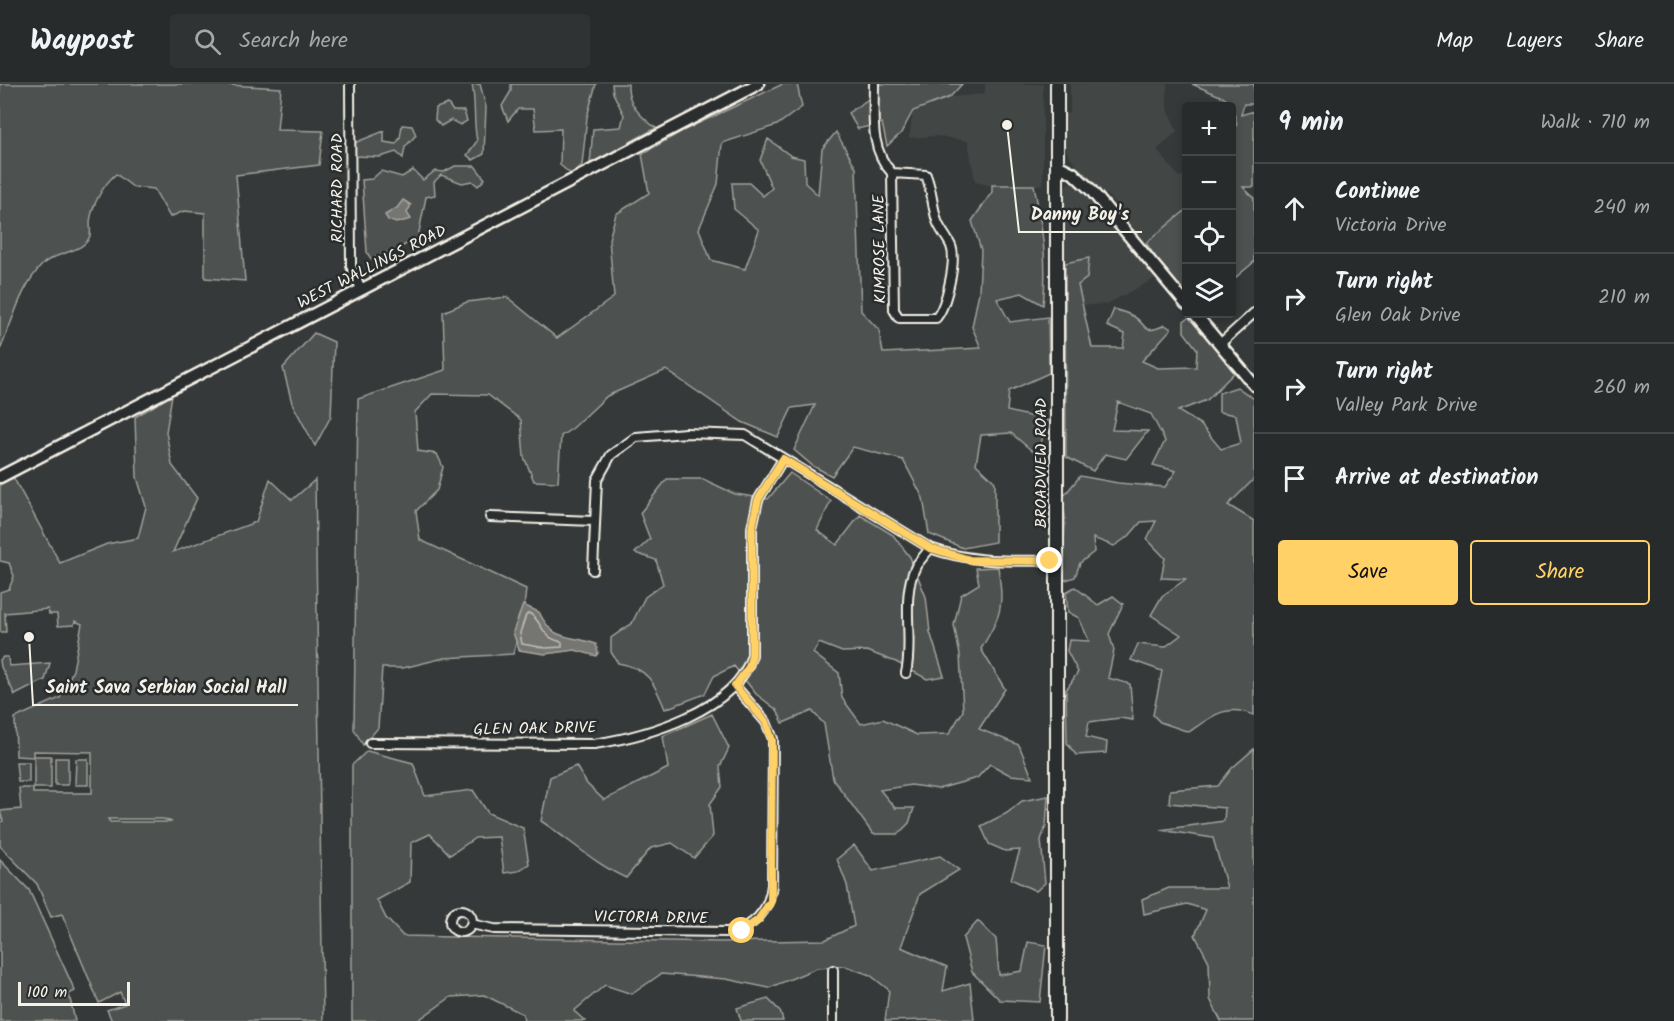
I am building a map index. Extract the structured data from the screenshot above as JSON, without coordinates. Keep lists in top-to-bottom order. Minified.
{"streets":{"main road":["BROADVIEW ROAD"],"street":["RICHARD ROAD","KIMROSE LANE","WEST WALLINGS ROAD","GLEN OAK DRIVE","VICTORIA DRIVE"]},"crossings":[["RICHARD ROAD","WEST WALLINGS ROAD"],["GLEN OAK DRIVE","VICTORIA DRIVE"]],"places":["Danny Boy's","Saint Sava Serbian Social Hall"],"scale_bar":"100 m","page":{"header":"Waypost","search":"Search here","nav":["Map","Layers","Share"],"heading":["9 min","Walk · 710 m"],"map_buttons":["+","−"],"list":[["Continue","Victoria Drive","240 m"],["Turn right","Glen Oak Drive","210 m"],["Turn right","Valley Park Drive","260 m"],"Arrive at destination"],"buttons":["Save","Share"],"scale":"100 m"}}
